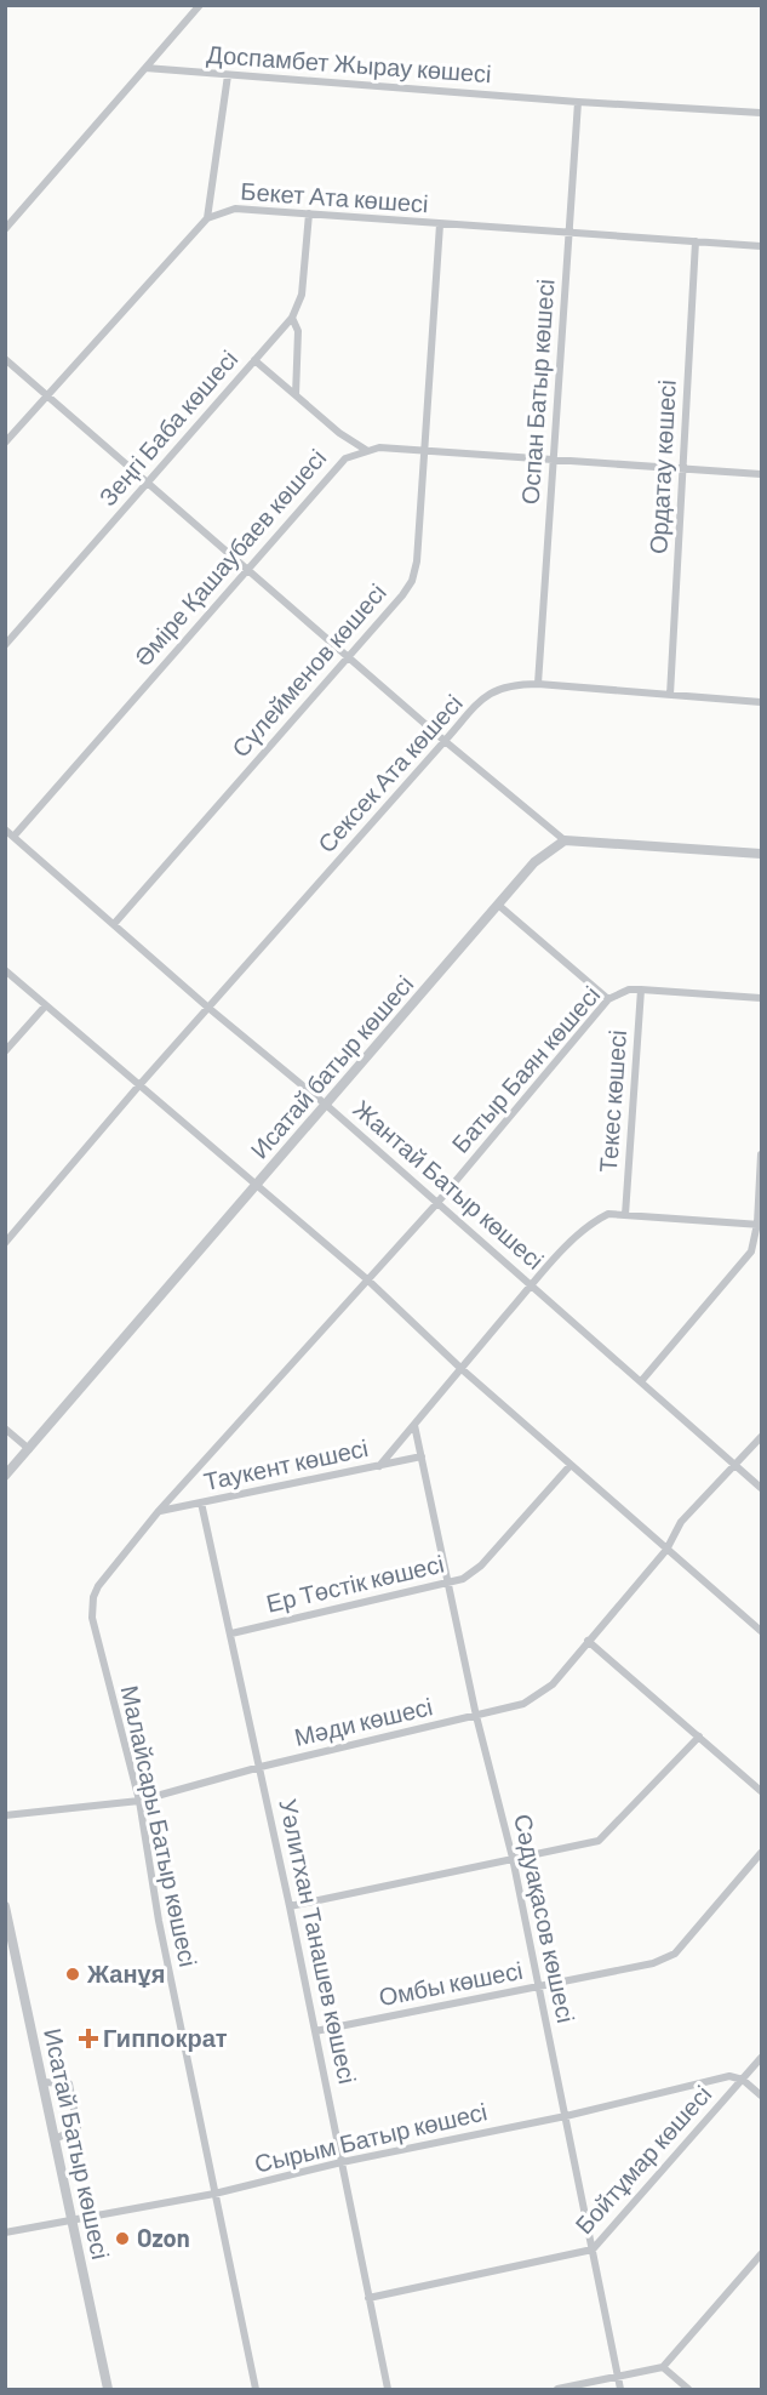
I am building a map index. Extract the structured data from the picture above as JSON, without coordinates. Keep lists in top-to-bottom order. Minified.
{"streets":{"street":["Доспамбет Жырау көшесі","Бекет Ата көшесі","Оспан Батыр көшесі","Зеңгі Баба көшесі","Ордатау көшесі","Әміре Қашаубаев көшесі","Сүлейменов көшесі","Сексек Ата көшесі","Исатай батыр көшесі","Батыр Баян көшесі","Текес көшесі","Жантай Батыр көшесі","Таукент көшесі","Ер Төстік көшесі","Мәди көшесі","Малайсары Батыр көшесі","Сәдуақасов көшесі","Уәлитхан Танашев көшесі","Омбы көшесі","Сырым Батыр көшесі","Исатай Батыр көшесі","Бойтұмар көшесі"]},"crossings":[["Доспамбет Жырау көшесі","Оспан Батыр көшесі"],["Бекет Ата көшесі","Оспан Батыр көшесі"],["Бекет Ата көшесі","Зеңгі Баба көшесі"],["Бекет Ата көшесі","Ордатау көшесі"],["Бекет Ата көшесі","Сүлейменов көшесі"],["Оспан Батыр көшесі","Сексек Ата көшесі"],["Ордатау көшесі","Сексек Ата көшесі"],["Әміре Қашаубаев көшесі","Жантай Батыр көшесі"],["Сүлейменов көшесі","Жантай Батыр көшесі"],["Сексек Ата көшесі","Жантай Батыр көшесі"],["Исатай батыр көшесі","Жантай Батыр көшесі"],["Батыр Баян көшесі","Текес көшесі"],["Батыр Баян көшесі","Жантай Батыр көшесі"],["Батыр Баян көшесі","Малайсары Батыр көшесі"],["Жантай Батыр көшесі","Мәди көшесі"],["Таукент көшесі","Малайсары Батыр көшесі"],["Таукент көшесі","Сәдуақасов көшесі"],["Таукент көшесі","Уәлитхан Танашев көшесі"],["Ер Төстік көшесі","Сәдуақасов көшесі"],["Ер Төстік көшесі","Уәлитхан Танашев көшесі"],["Мәди көшесі","Малайсары Батыр көшесі"],["Мәди көшесі","Сәдуақасов көшесі"],["Мәди көшесі","Уәлитхан Танашев көшесі"],["Малайсары Батыр көшесі","Сырым Батыр көшесі"],["Сәдуақасов көшесі","Омбы көшесі"],["Сәдуақасов көшесі","Сырым Батыр көшесі"],["Сәдуақасов көшесі","Бойтұмар көшесі"],["Уәлитхан Танашев көшесі","Омбы көшесі"],["Уәлитхан Танашев көшесі","Сырым Батыр көшесі"],["Уәлитхан Танашев көшесі","Бойтұмар көшесі"],["Сырым Батыр көшесі","Исатай Батыр көшесі"],["Сырым Батыр көшесі","Бойтұмар көшесі"]],"places":{"other":["Жанұя","Ozon"],"health":["Гиппократ"]}}
